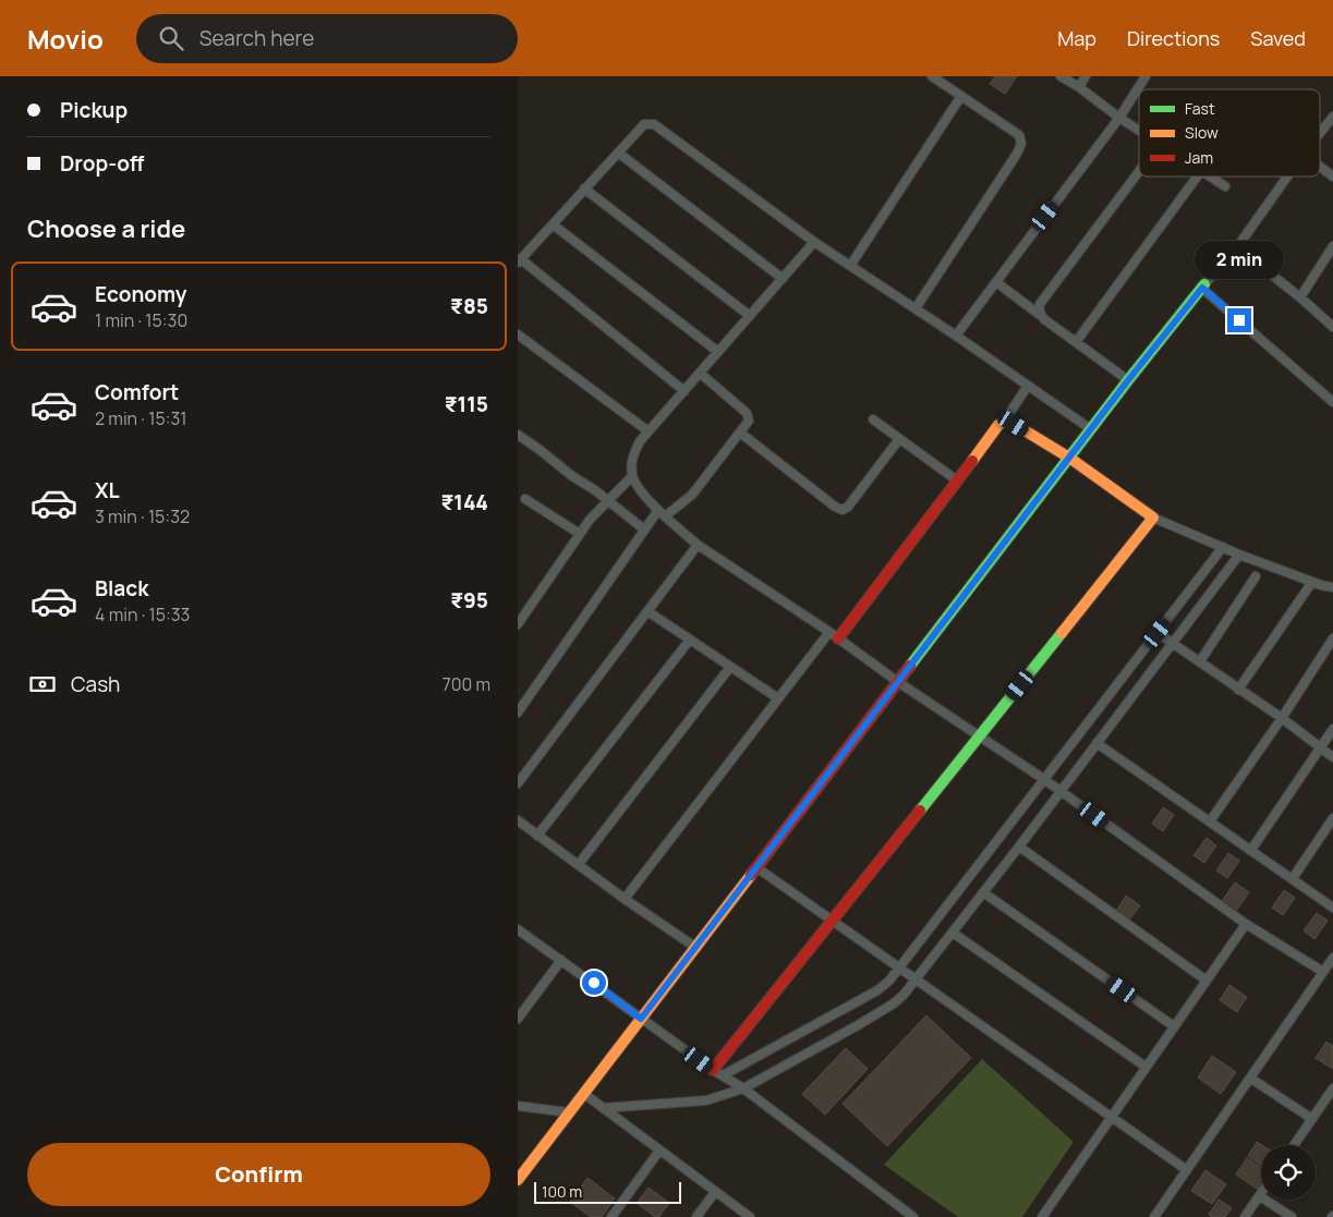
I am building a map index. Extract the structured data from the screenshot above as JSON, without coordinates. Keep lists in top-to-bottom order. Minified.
{"legend":["Fast","Slow","Jam"],"scale_bar":"100 m","page":{"header":"Movio","search":"Search here","nav":["Map","Directions","Saved"],"banner":["Pickup","Drop-off"],"heading":"Choose a ride","bubble":"2 min","list":[{"name":"Economy","note":"1 min · 15:30","value":"₹85"},{"name":"Comfort","note":"2 min · 15:31","value":"₹115"},{"name":"XL","note":"3 min · 15:32","value":"₹144"},{"name":"Black","note":"4 min · 15:33","value":"₹95"}],"pay":["Cash","700 m"],"buttons":"Confirm","scale":"100 m"}}
